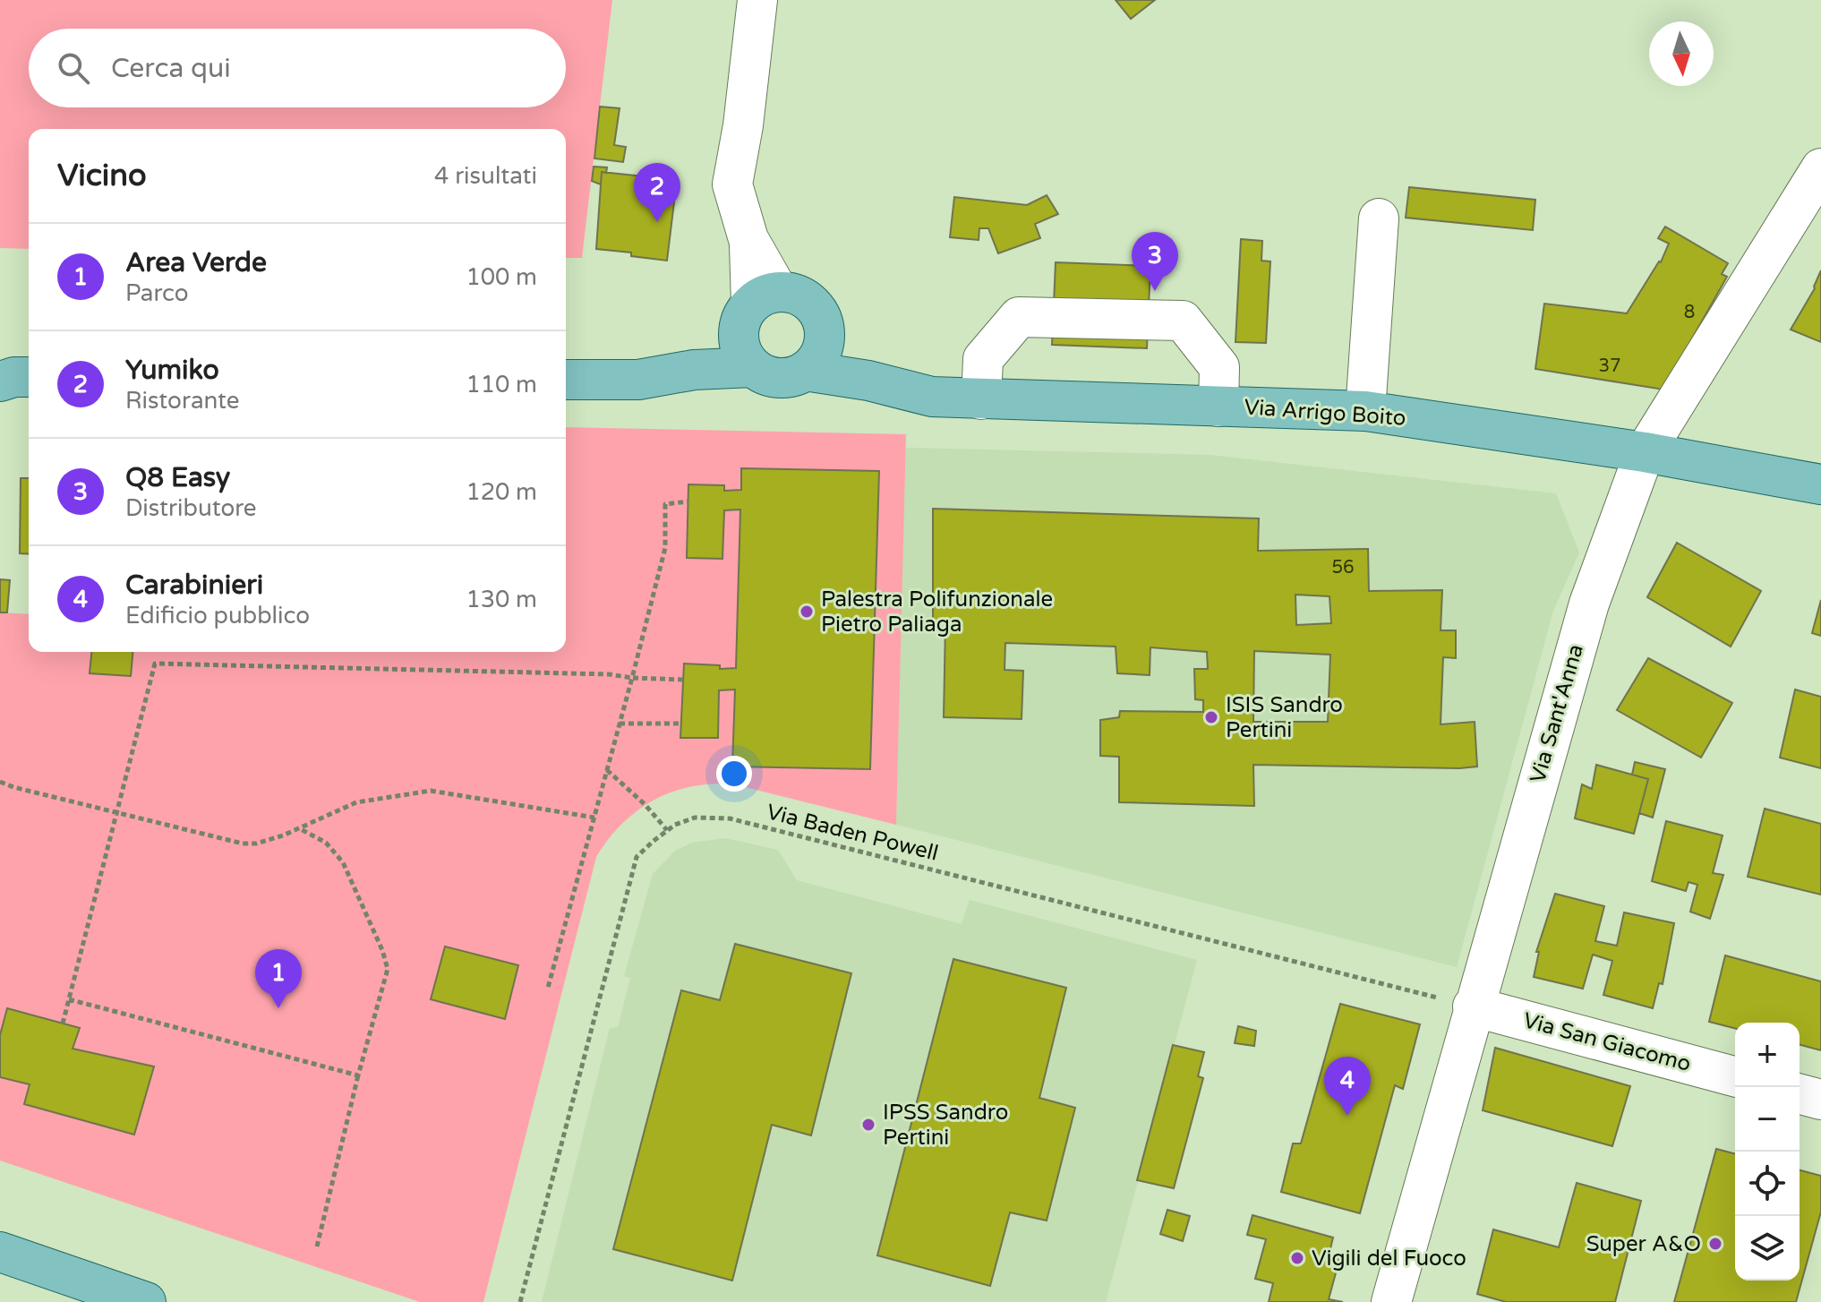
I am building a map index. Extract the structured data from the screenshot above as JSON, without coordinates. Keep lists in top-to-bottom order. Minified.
{"streets":{"main road":["Via Arrigo Boito"],"street":["Via Sant'Anna","Via San Giacomo"],"path":["Via Baden Powell"]},"crossings":[["Via Arrigo Boito","Via Sant'Anna"],["Via Sant'Anna","Via Baden Powell"],["Via Sant'Anna","Via San Giacomo"],["Via Baden Powell","Via San Giacomo"]],"places":["Palestra Polifunzionale Pietro Paliaga","ISIS Sandro Pertini","IPSS Sandro Pertini","Super A&O","Vigili del Fuoco"],"house_numbers":["8","37","56"],"north":"bottom","page":{"search":"Cerca qui","heading":["Vicino","4 risultati"],"pins":["2","3","1","4"],"list":[{"mark":"1","name":"Area Verde","note":"Parco","value":"100 m"},{"mark":"2","name":"Yumiko","note":"Ristorante","value":"110 m"},{"mark":"3","name":"Q8 Easy","note":"Distributore","value":"120 m"},{"mark":"4","name":"Carabinieri","note":"Edificio pubblico","value":"130 m"}],"map_buttons":["+","−"]}}
